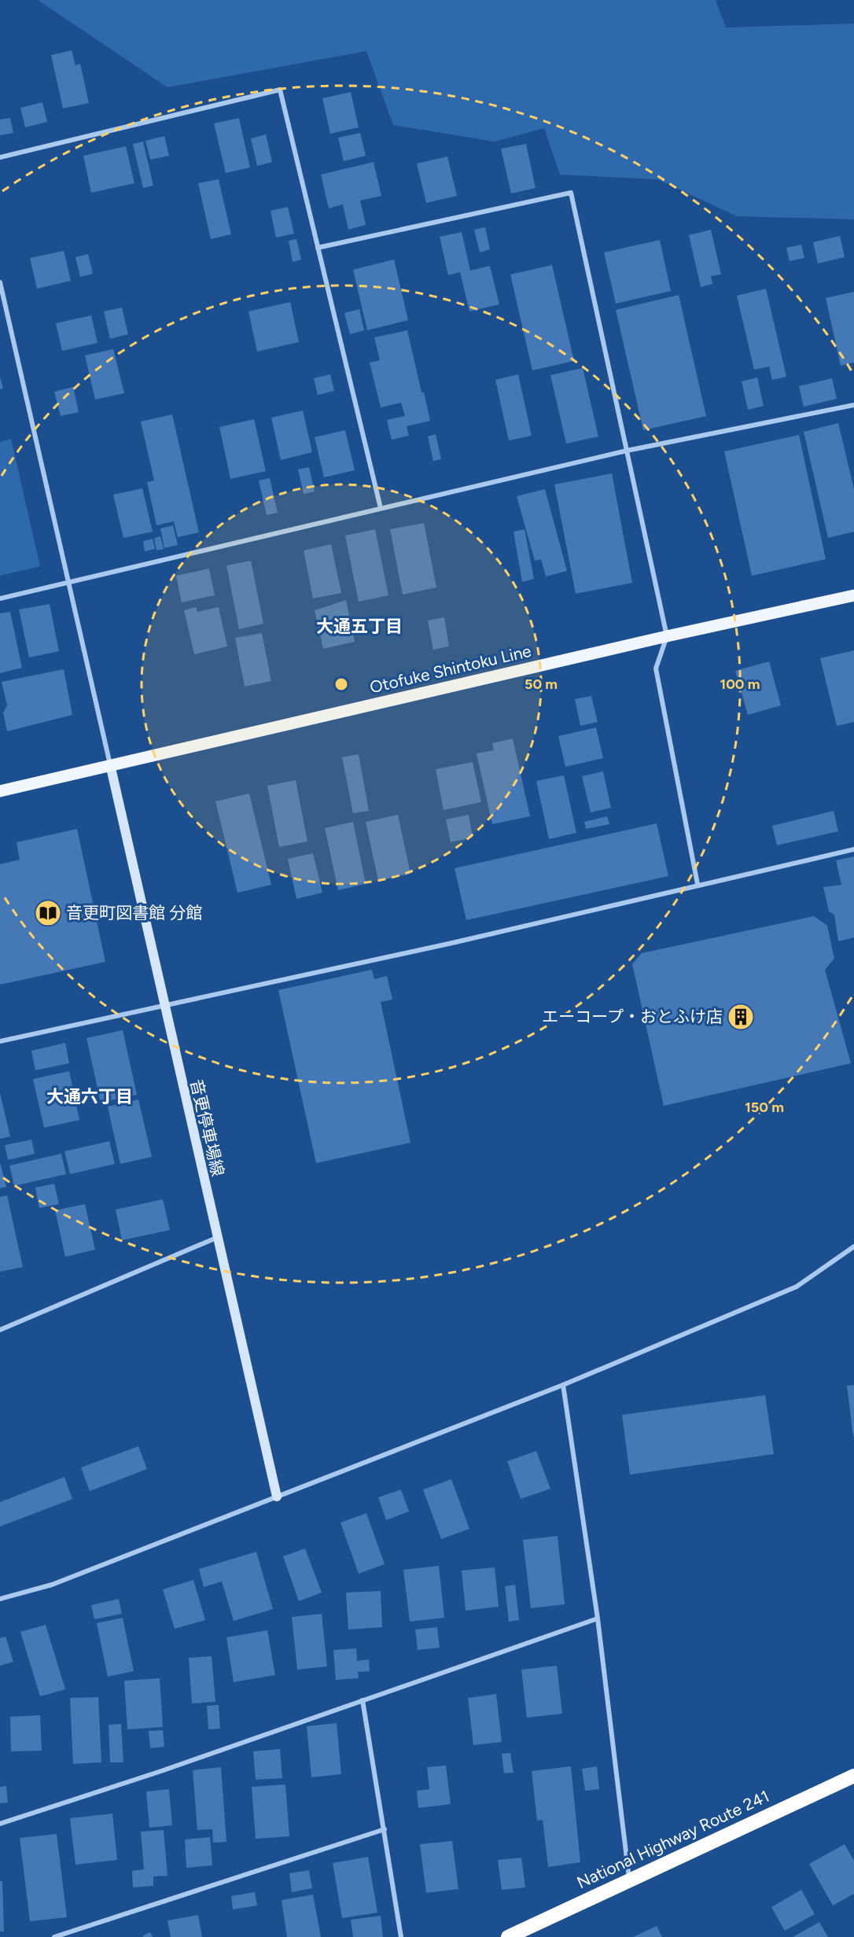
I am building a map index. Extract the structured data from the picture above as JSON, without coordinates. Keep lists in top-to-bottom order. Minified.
{"streets":{"highway":["National Highway Route 241"],"main road":["Otofuke Shintoku Line","音更停車場線"]},"crossings":[["Otofuke Shintoku Line","音更停車場線"]],"districts":["大通五丁目","大通六丁目"],"places":{"library":["音更町図書館 分館"],"building":["エーコープ・おとふけ店"]},"rings":["50 m","100 m","150 m"]}
